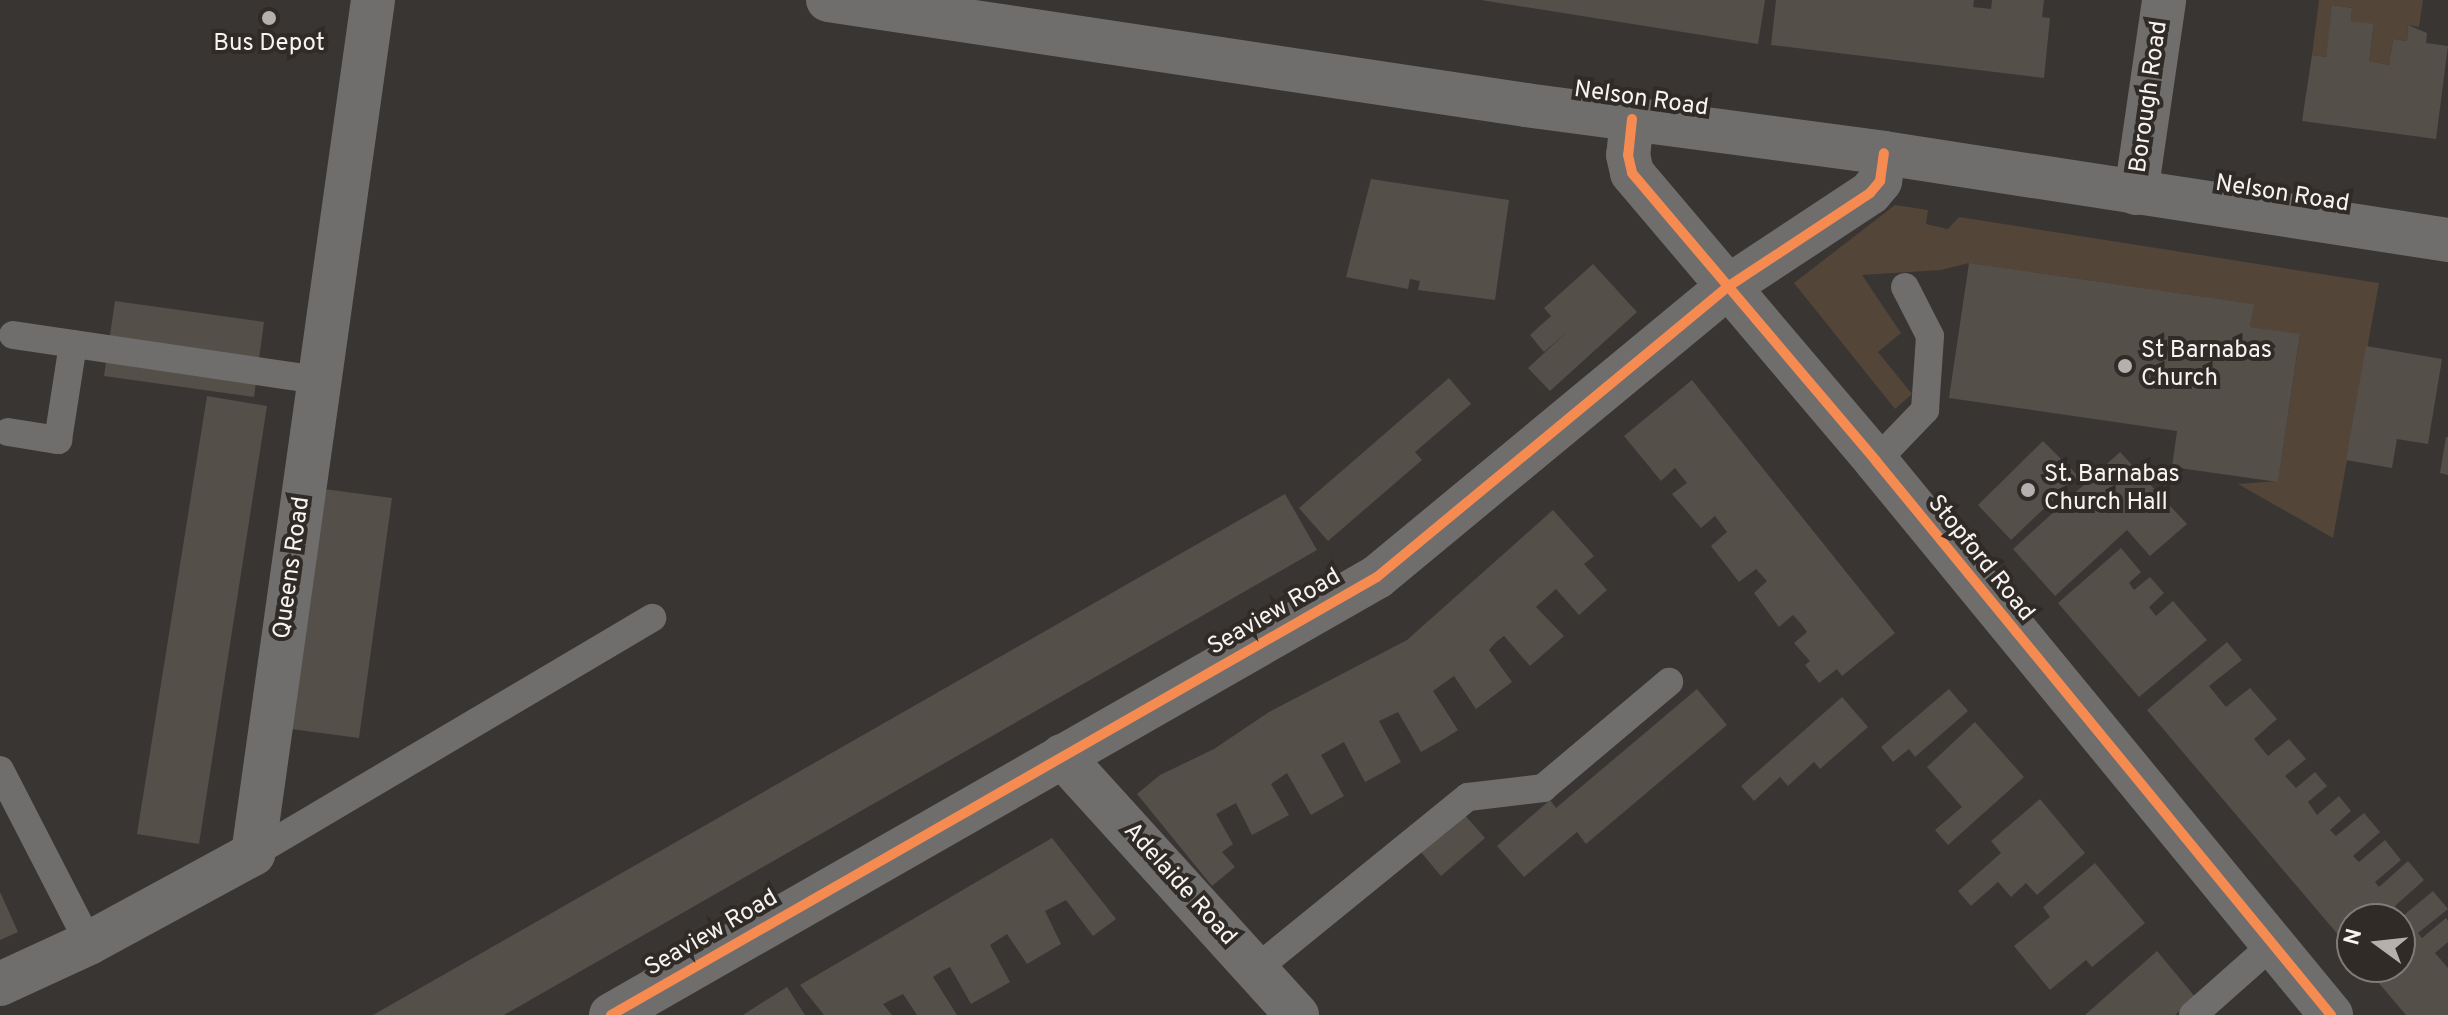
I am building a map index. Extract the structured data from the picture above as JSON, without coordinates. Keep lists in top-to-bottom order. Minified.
{"streets":{"street":["Borough Road","Nelson Road","Stopford Road","Queens Road","Seaview Road","Adelaide Road"]},"crossings":[["Borough Road","Nelson Road"],["Nelson Road","Stopford Road"],["Nelson Road","Seaview Road"],["Stopford Road","Seaview Road"],["Seaview Road","Adelaide Road"]],"places":["Bus Depot","St Barnabas Church","St. Barnabas Church Hall"],"north":"left"}
